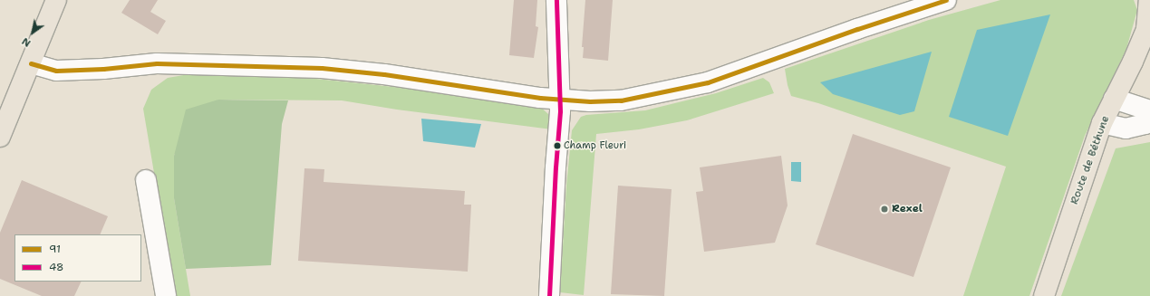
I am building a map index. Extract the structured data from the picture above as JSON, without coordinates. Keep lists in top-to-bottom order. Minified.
{"streets":{"main road":["Route de Béthune"]},"places":["Champ Fleuri","Rexel"],"lines":["transit line 91","transit line 48"],"legend":["91","48"],"north":"bottom left"}
